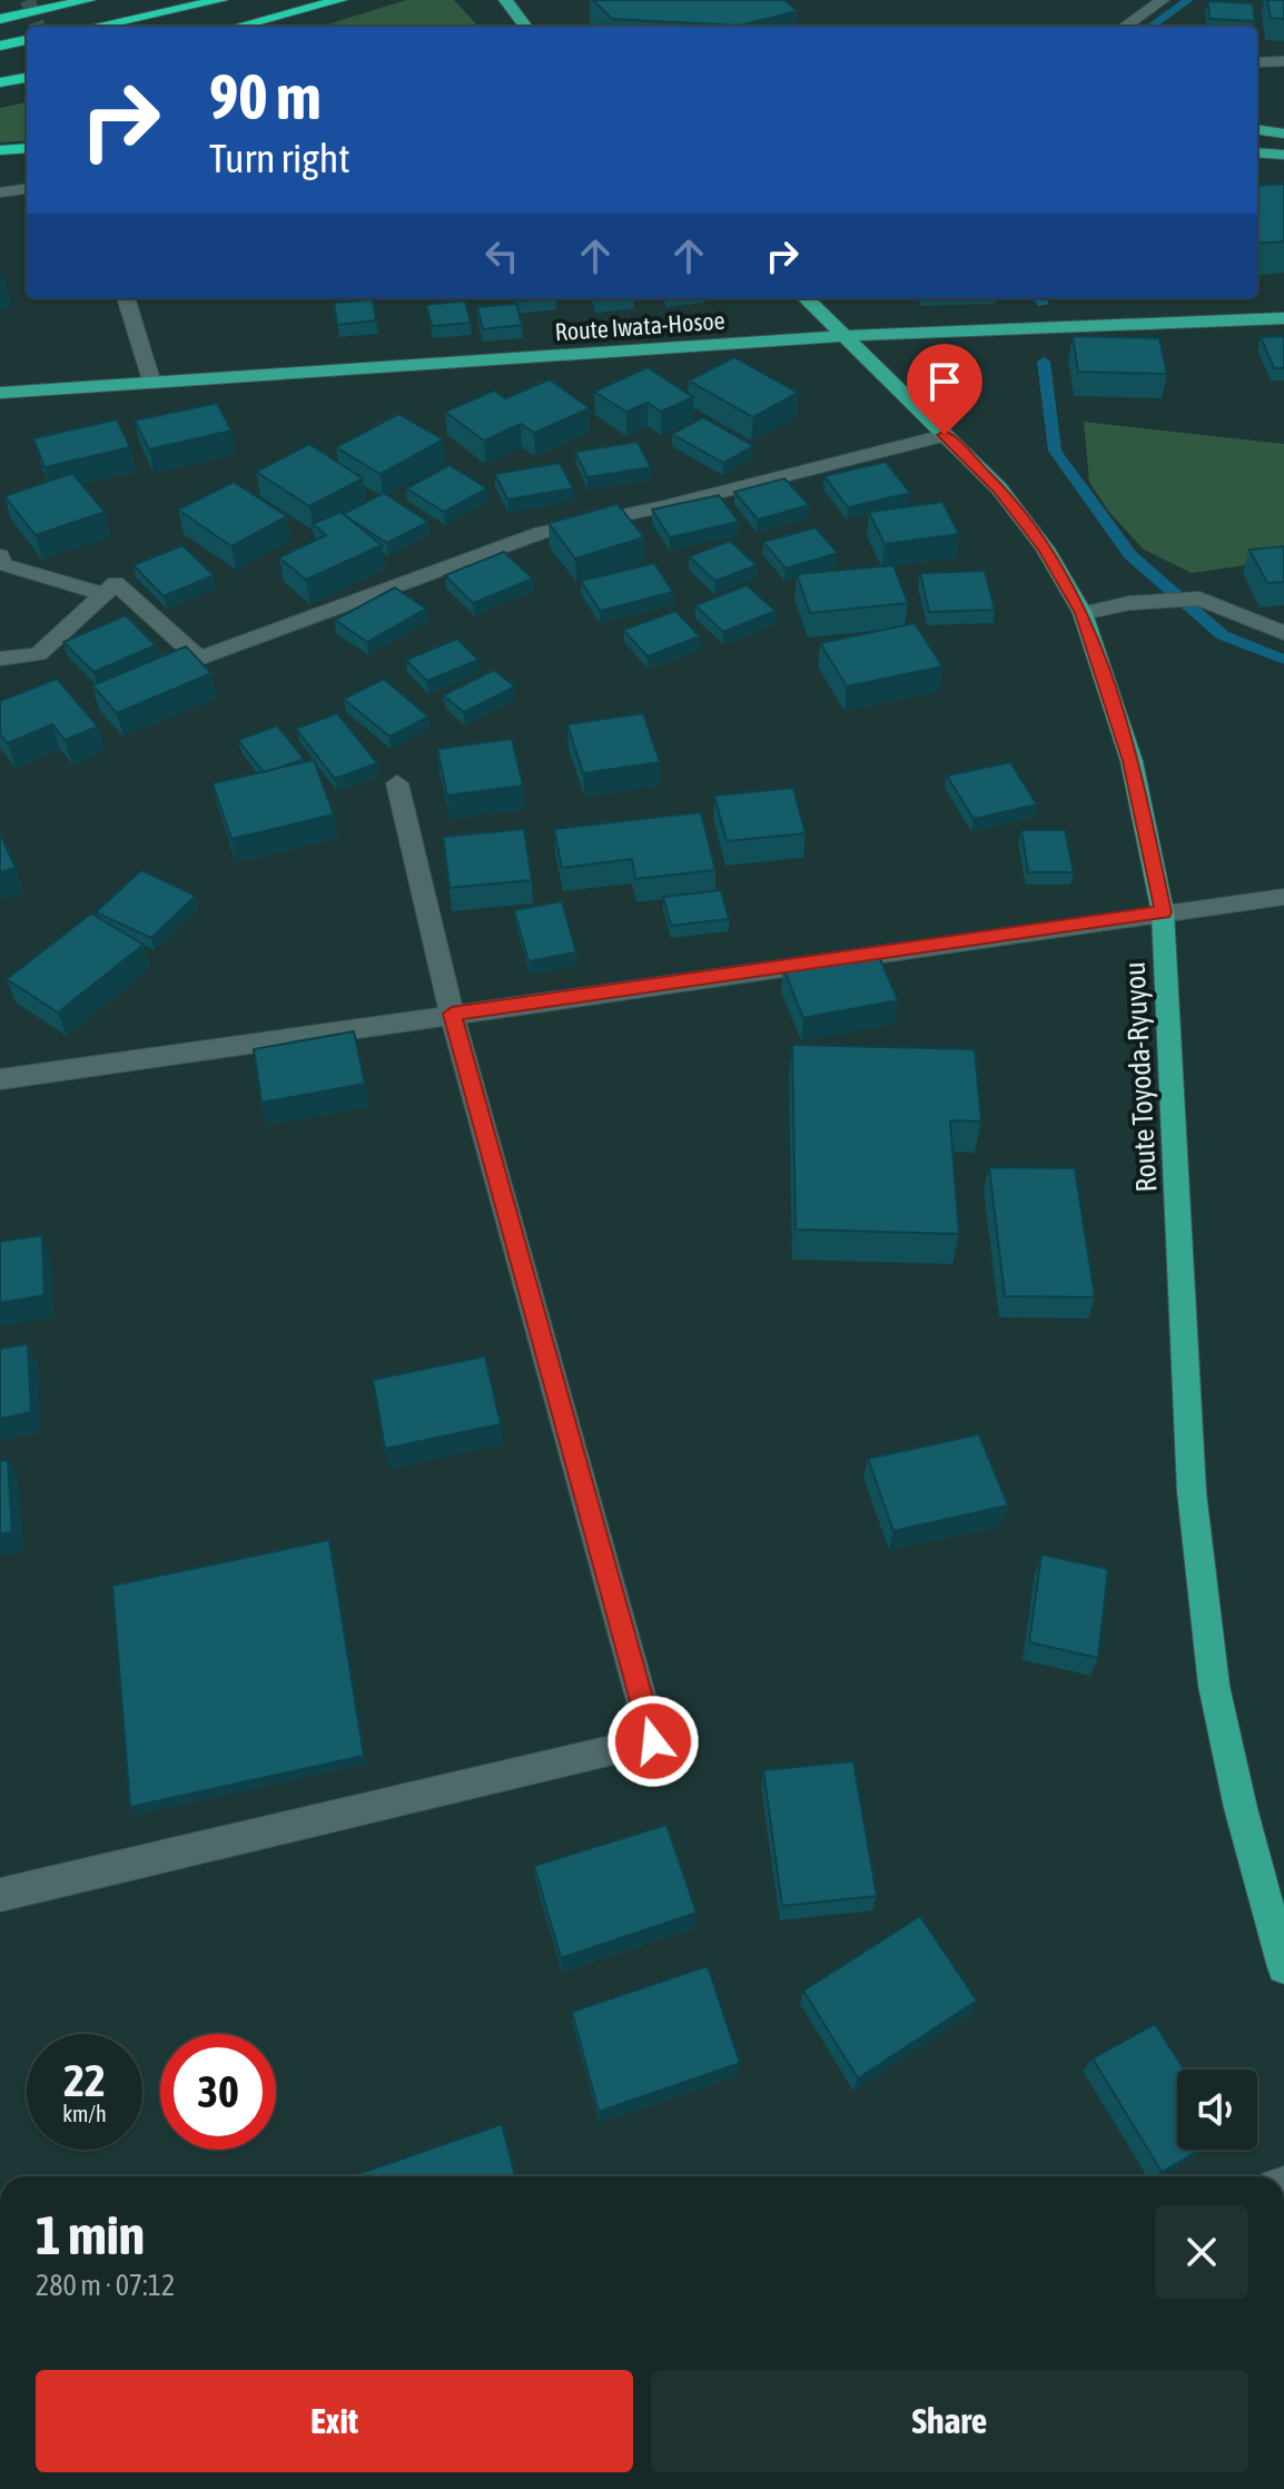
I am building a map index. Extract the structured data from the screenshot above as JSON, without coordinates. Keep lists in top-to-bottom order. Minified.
{"streets":{"main road":["Route Iwata-Hosoe","Route Toyoda-Ryuyou"]},"crossings":[["Route Iwata-Hosoe","Route Toyoda-Ryuyou"]],"page":{"turn":["90 m","Turn right"],"speed":"22 km/h","limit":"30","heading":["1 min","280 m · 07:12"],"buttons":["Exit","Share"]}}
